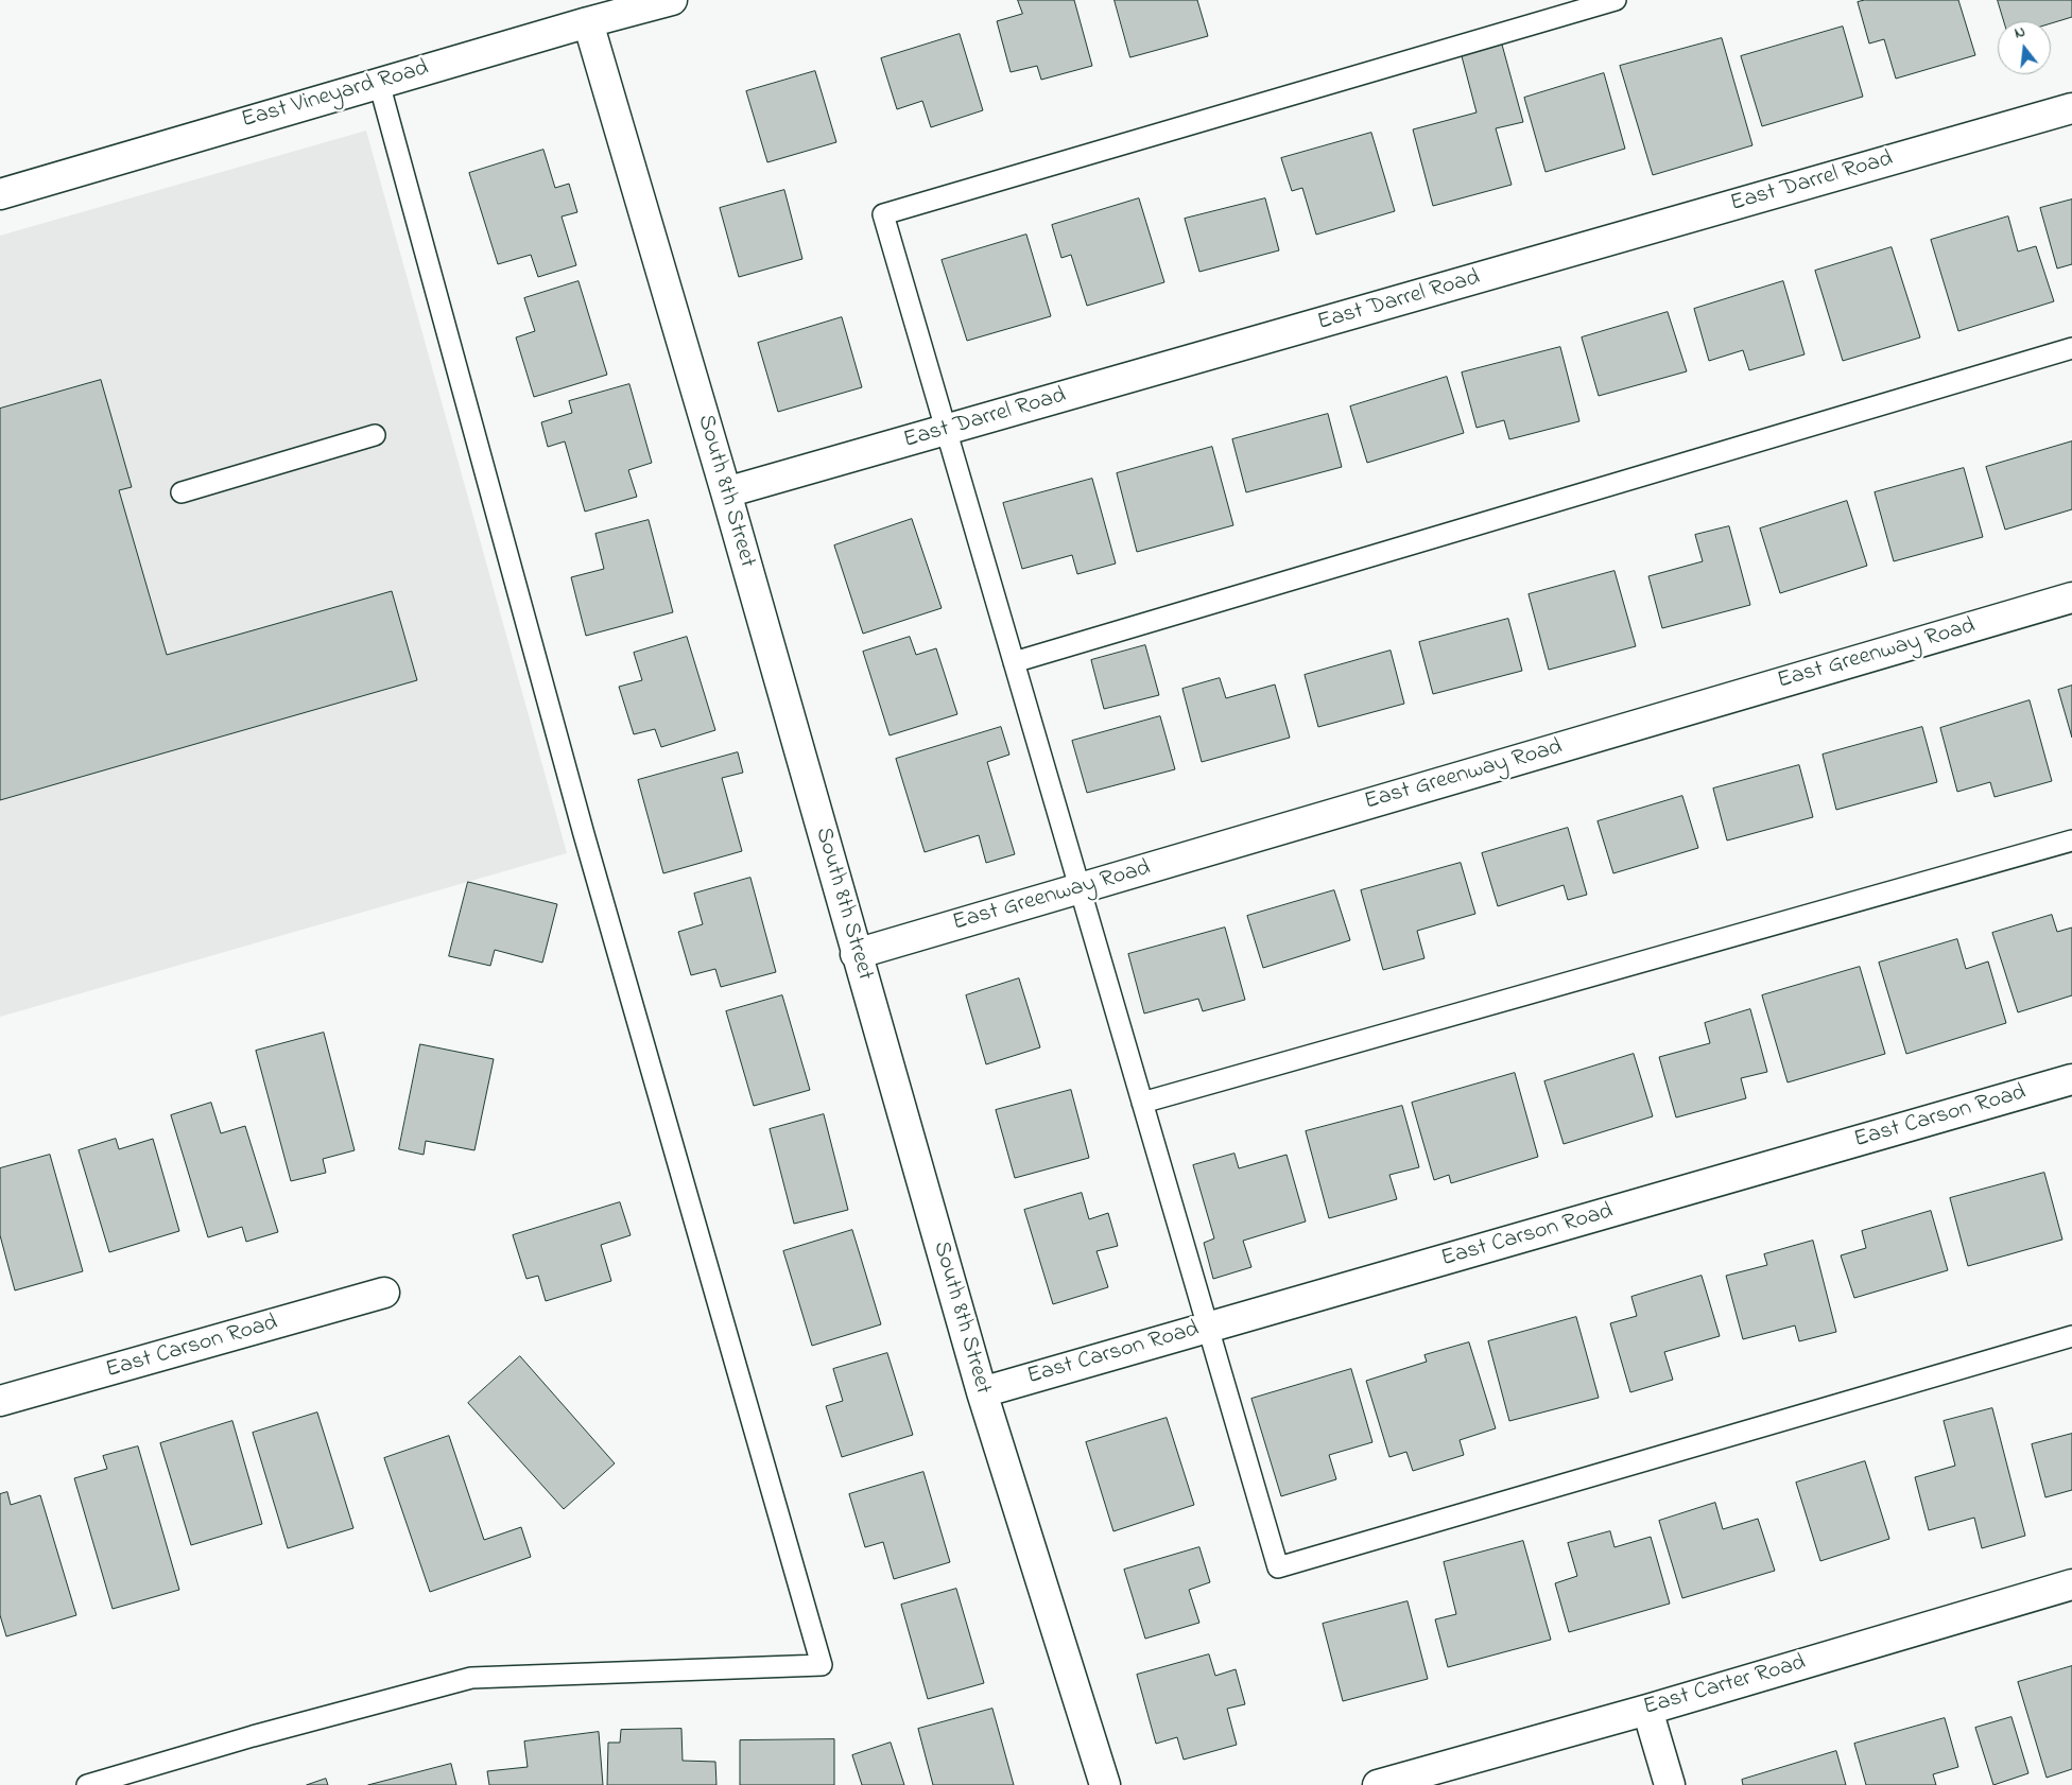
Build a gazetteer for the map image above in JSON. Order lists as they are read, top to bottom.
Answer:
{
  "streets": {
    "street": [
      "East Vineyard Road",
      "East Darrel Road",
      "South 8th Street",
      "East Greenway Road",
      "East Carson Road",
      "East Carter Road"
    ]
  },
  "crossings": [
    ["East Vineyard Road", "South 8th Street"],
    ["East Darrel Road", "South 8th Street"],
    ["South 8th Street", "East Greenway Road"],
    ["South 8th Street", "East Carson Road"]
  ],
  "north": "top"
}
